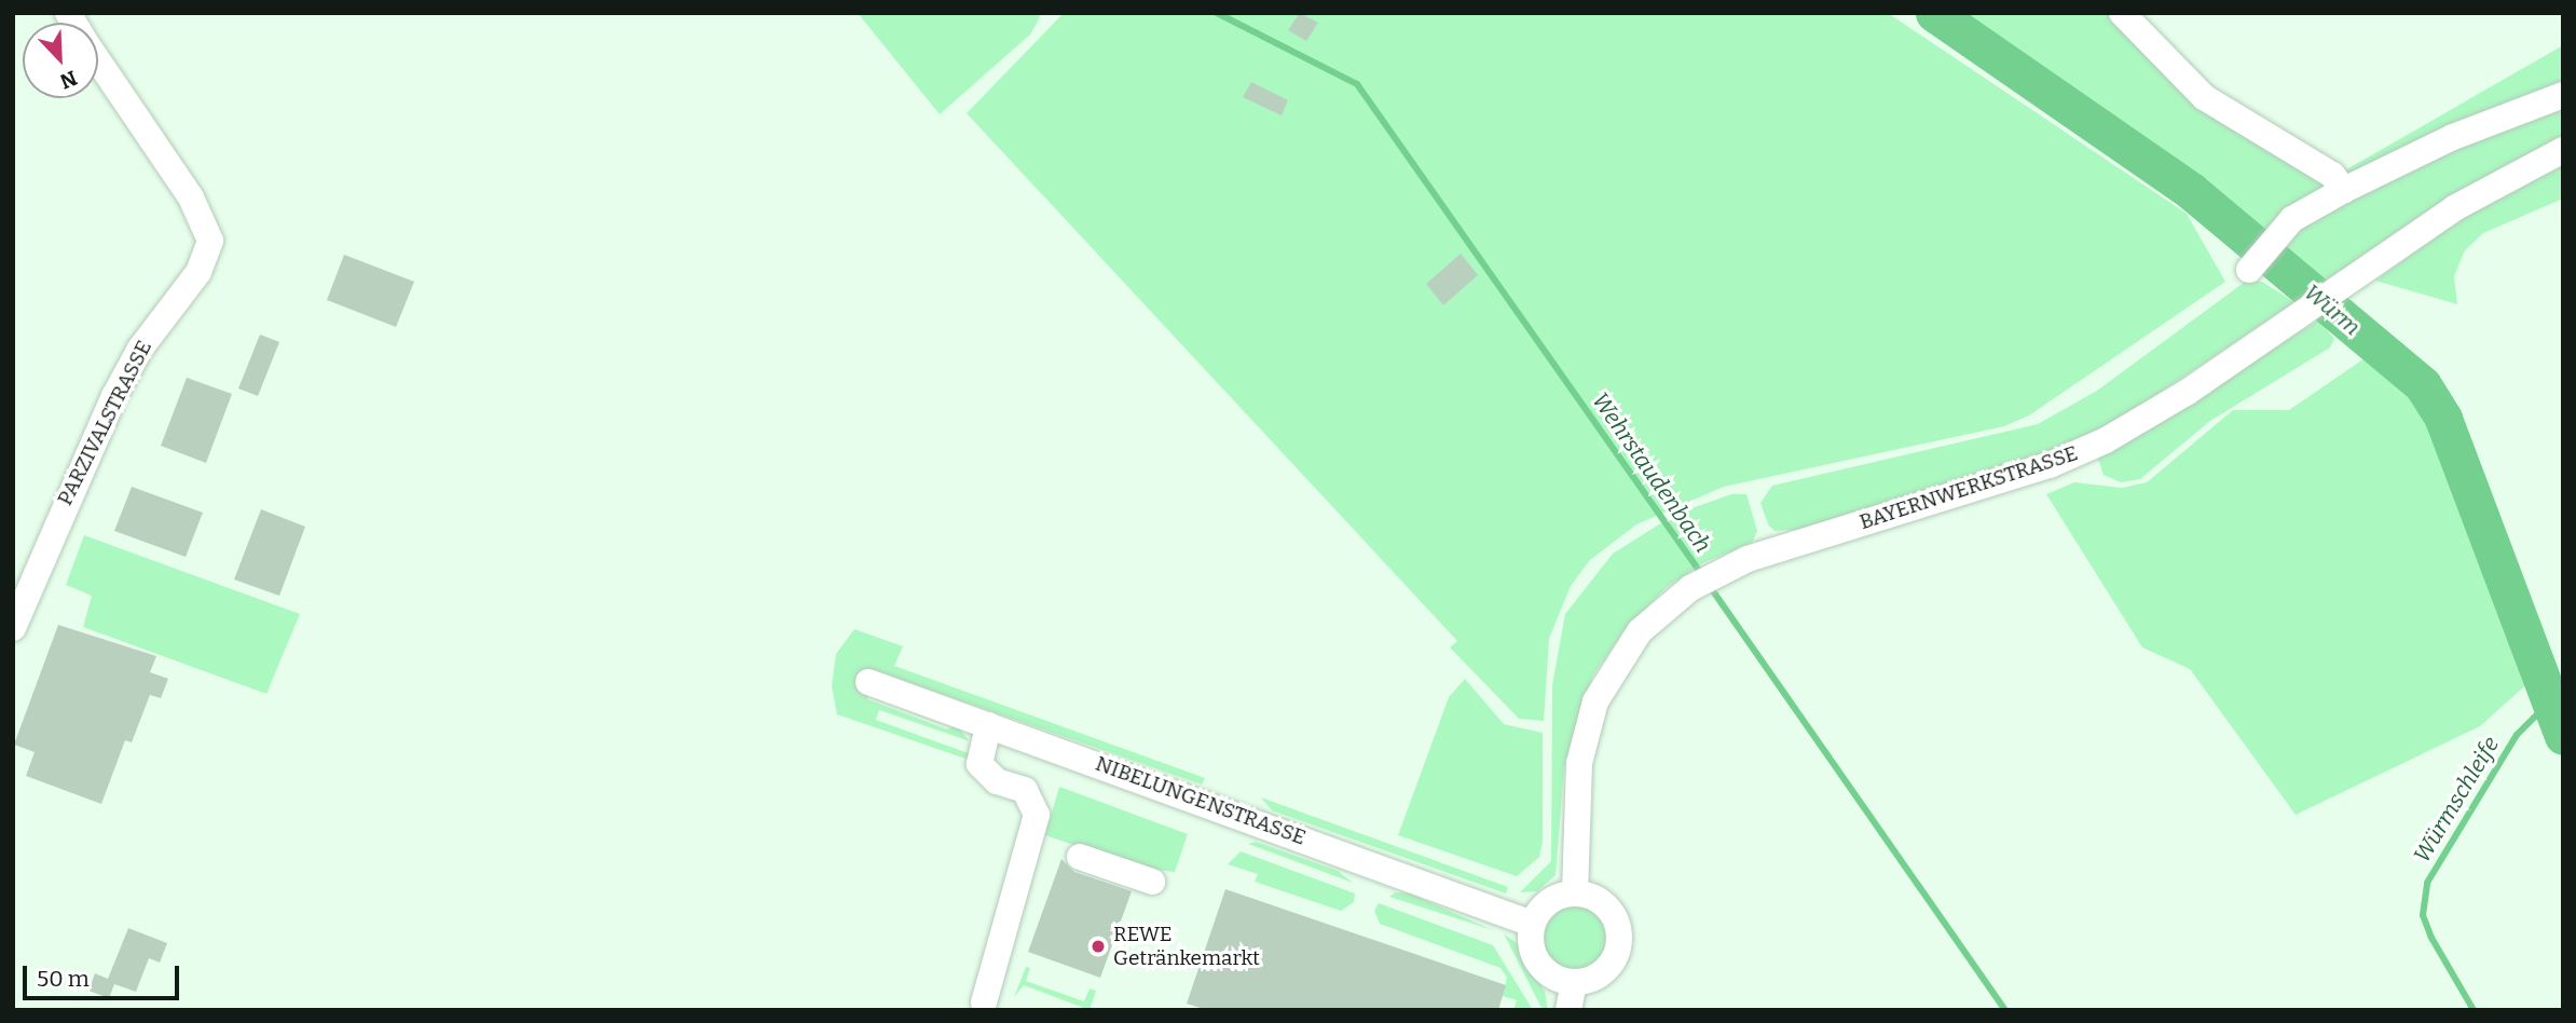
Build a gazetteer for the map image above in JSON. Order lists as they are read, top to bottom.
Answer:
{
  "streets": {
    "street": ["PARZIVALSTRASSE", "BAYERNWERKSTRASSE", "NIBELUNGENSTRASSE"]
  },
  "crossings": [
    ["BAYERNWERKSTRASSE", "NIBELUNGENSTRASSE"]
  ],
  "water": ["Würm", "Wehrstaudenbach", "Würmschleife"],
  "places": ["REWE Getränkemarkt"],
  "scale_bar": "50 m",
  "north": "bottom right"
}
